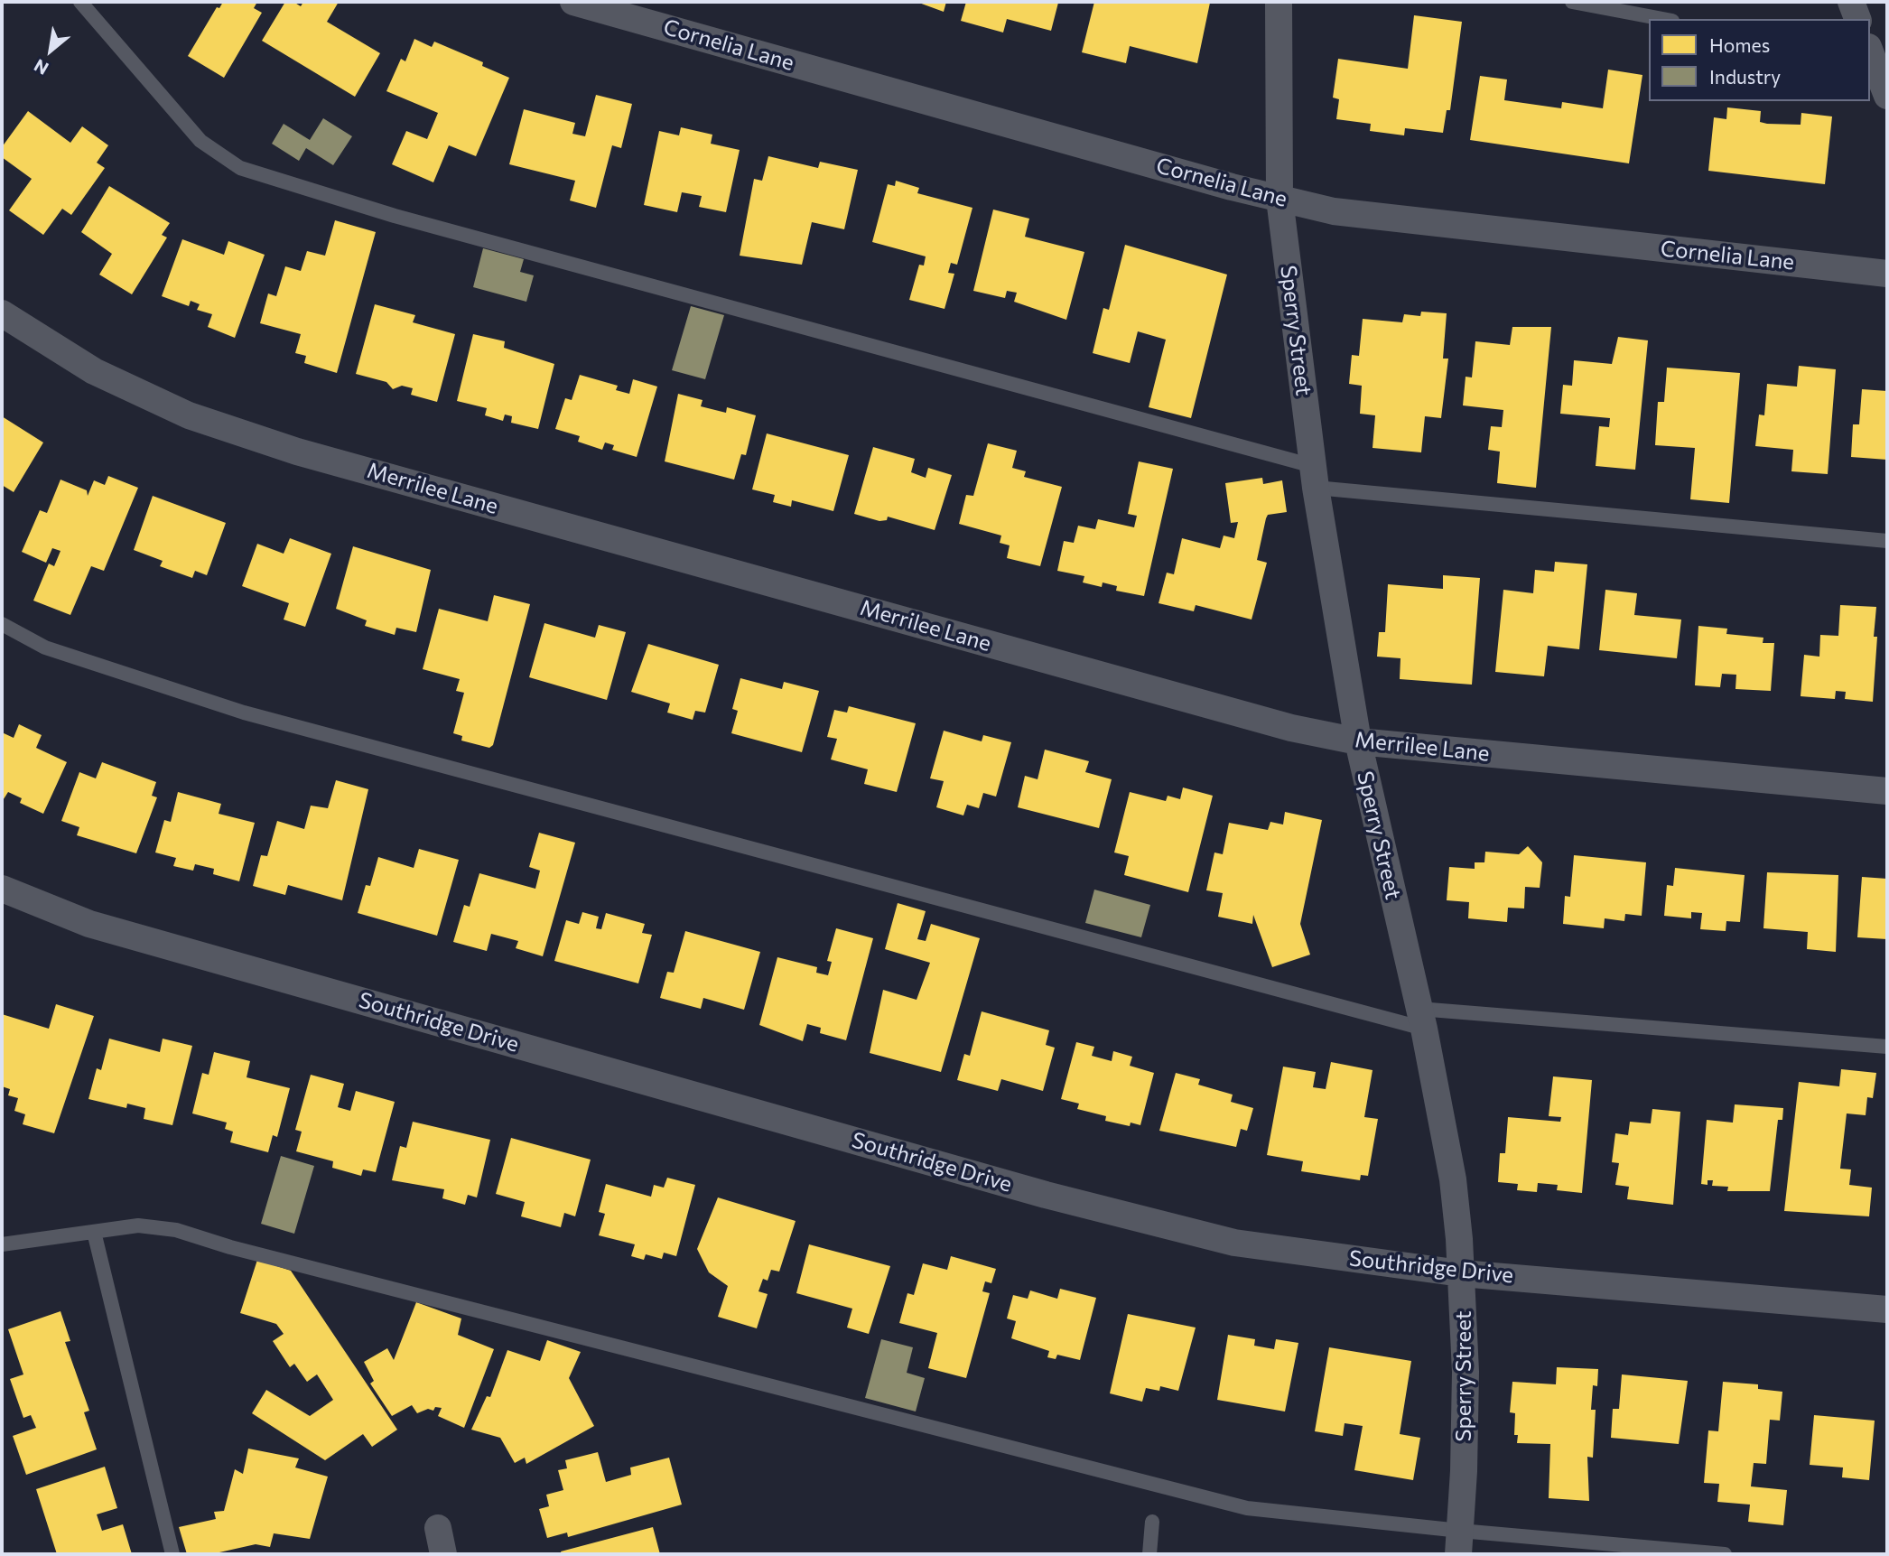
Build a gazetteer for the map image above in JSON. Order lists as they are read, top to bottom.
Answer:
{
  "streets": {
    "street": [
      "Cornelia Lane",
      "Sperry Street",
      "Merrilee Lane",
      "Southridge Drive"
    ]
  },
  "crossings": [
    ["Cornelia Lane", "Sperry Street"],
    ["Sperry Street", "Merrilee Lane"],
    ["Sperry Street", "Southridge Drive"]
  ],
  "legend": ["Homes", "Industry"],
  "north": "bottom left"
}
